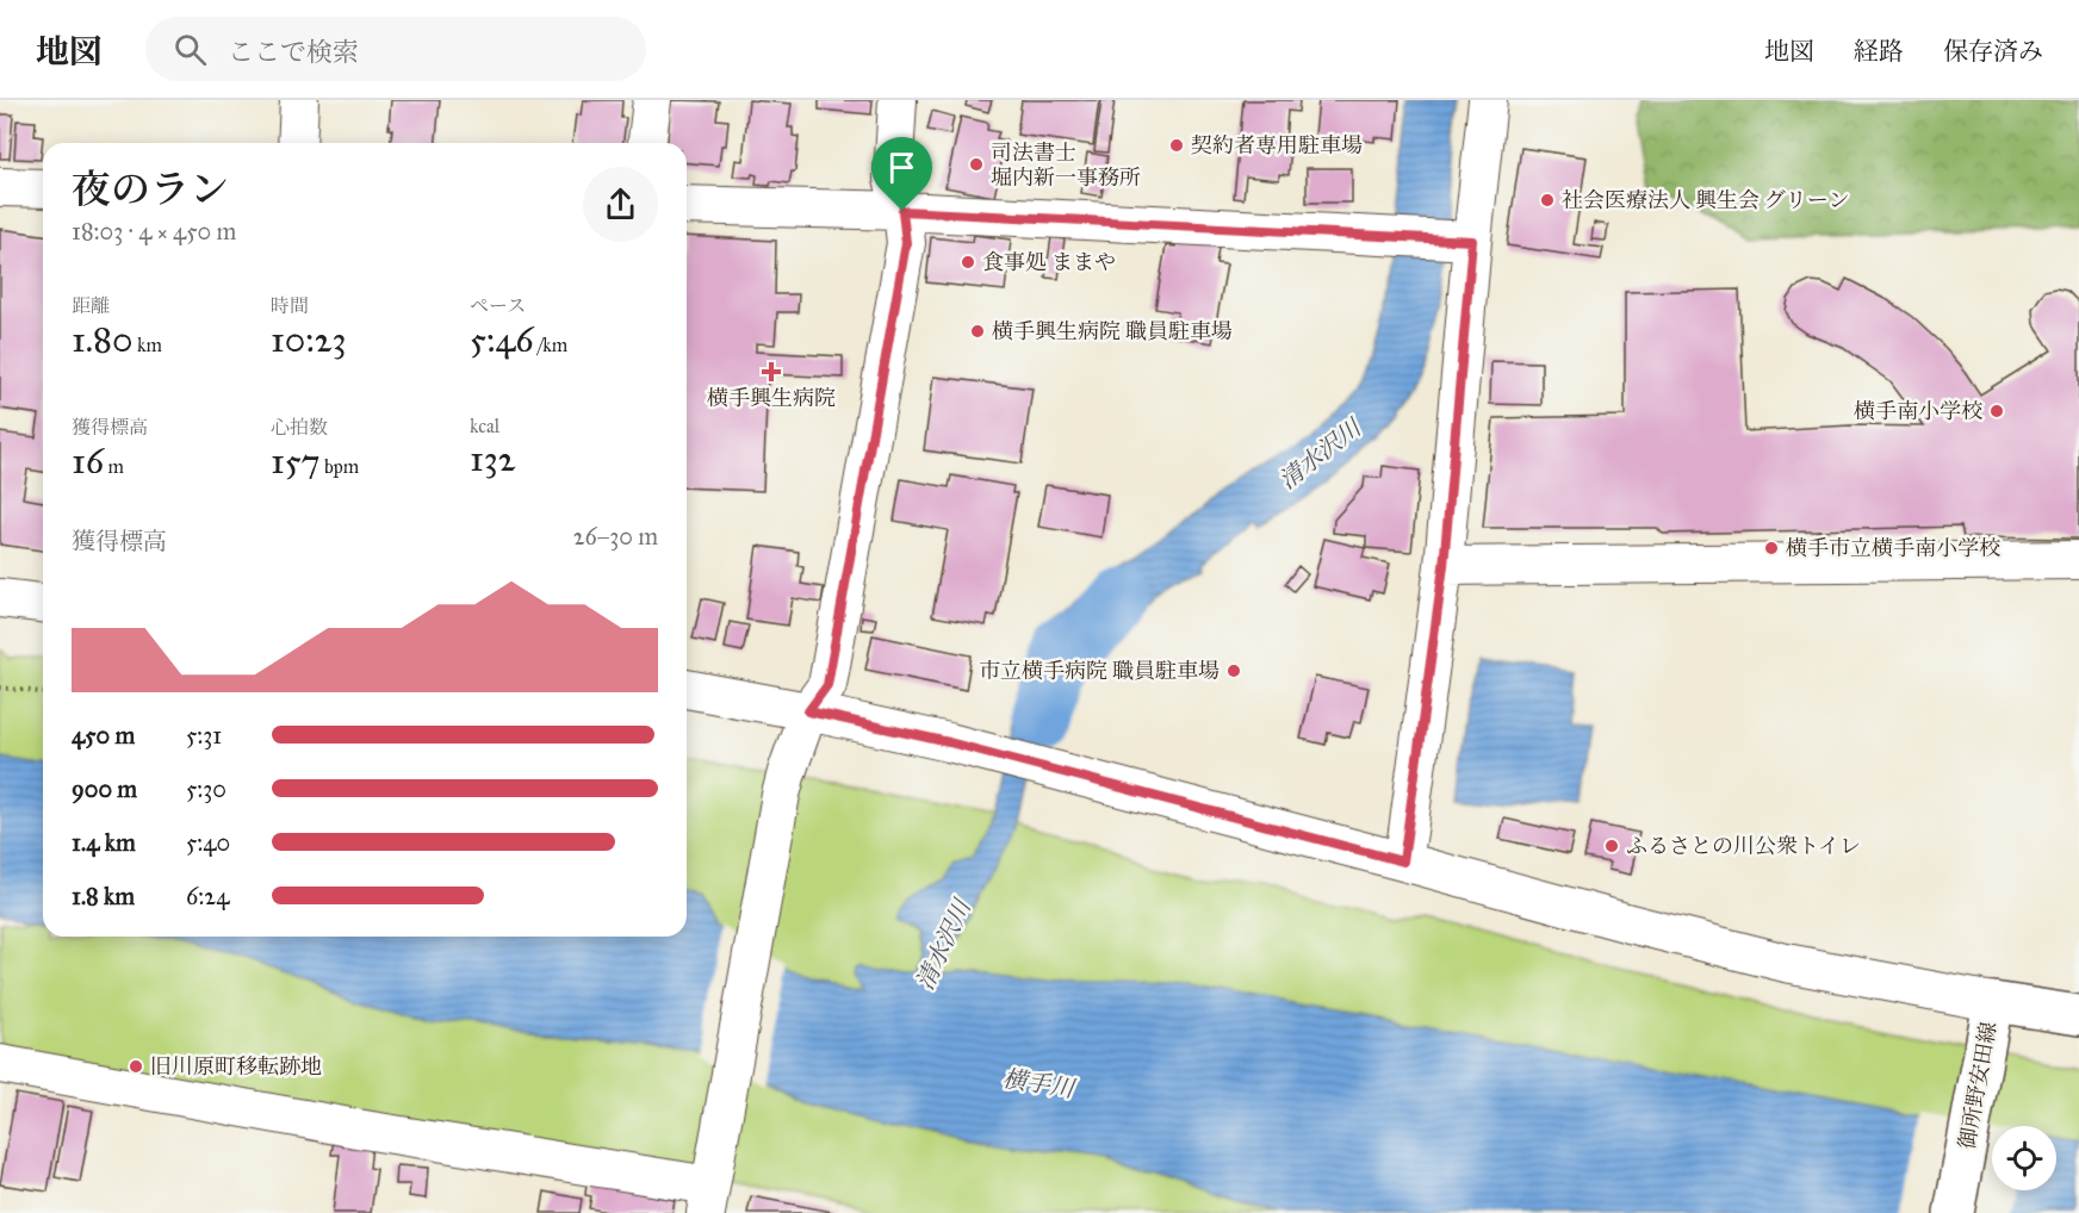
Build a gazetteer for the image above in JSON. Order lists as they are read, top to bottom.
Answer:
{
  "streets": {
    "main road": ["御所野安田線"]
  },
  "water": ["清水沢川", "横手川"],
  "places": {
    "other": [
      "契約者専用駐車場",
      "司法書士 堀内新一事務所",
      "社会医療法人 興生会 グリーン",
      "食事処 ままや",
      "横手興生病院 職員駐車場",
      "横手南小学校",
      "横手市立横手南小学校",
      "市立横手病院 職員駐車場",
      "ふるさとの川公衆トイレ",
      "旧川原町移転跡地"
    ],
    "health": ["横手興生病院"]
  },
  "page": {
    "header": "地図",
    "search": "ここで検索",
    "nav": ["地図", "経路", "保存済み"],
    "heading": ["夜のラン", "18:03 · 4 × 450 m"],
    "stats": [
      ["距離", "1.80 km"],
      ["時間", "10:23"],
      ["ペース", "5:46 /km"],
      ["獲得標高", "16 m"],
      ["心拍数", "157 bpm"],
      ["kcal", "132"]
    ],
    "chart": ["獲得標高", "26–30 m"],
    "list": [
      {
        "name": "450 m",
        "note": "5:31"
      },
      {
        "name": "900 m",
        "note": "5:30"
      },
      {
        "name": "1.4 km",
        "note": "5:40"
      },
      {
        "name": "1.8 km",
        "note": "6:24"
      }
    ]
  }
}
